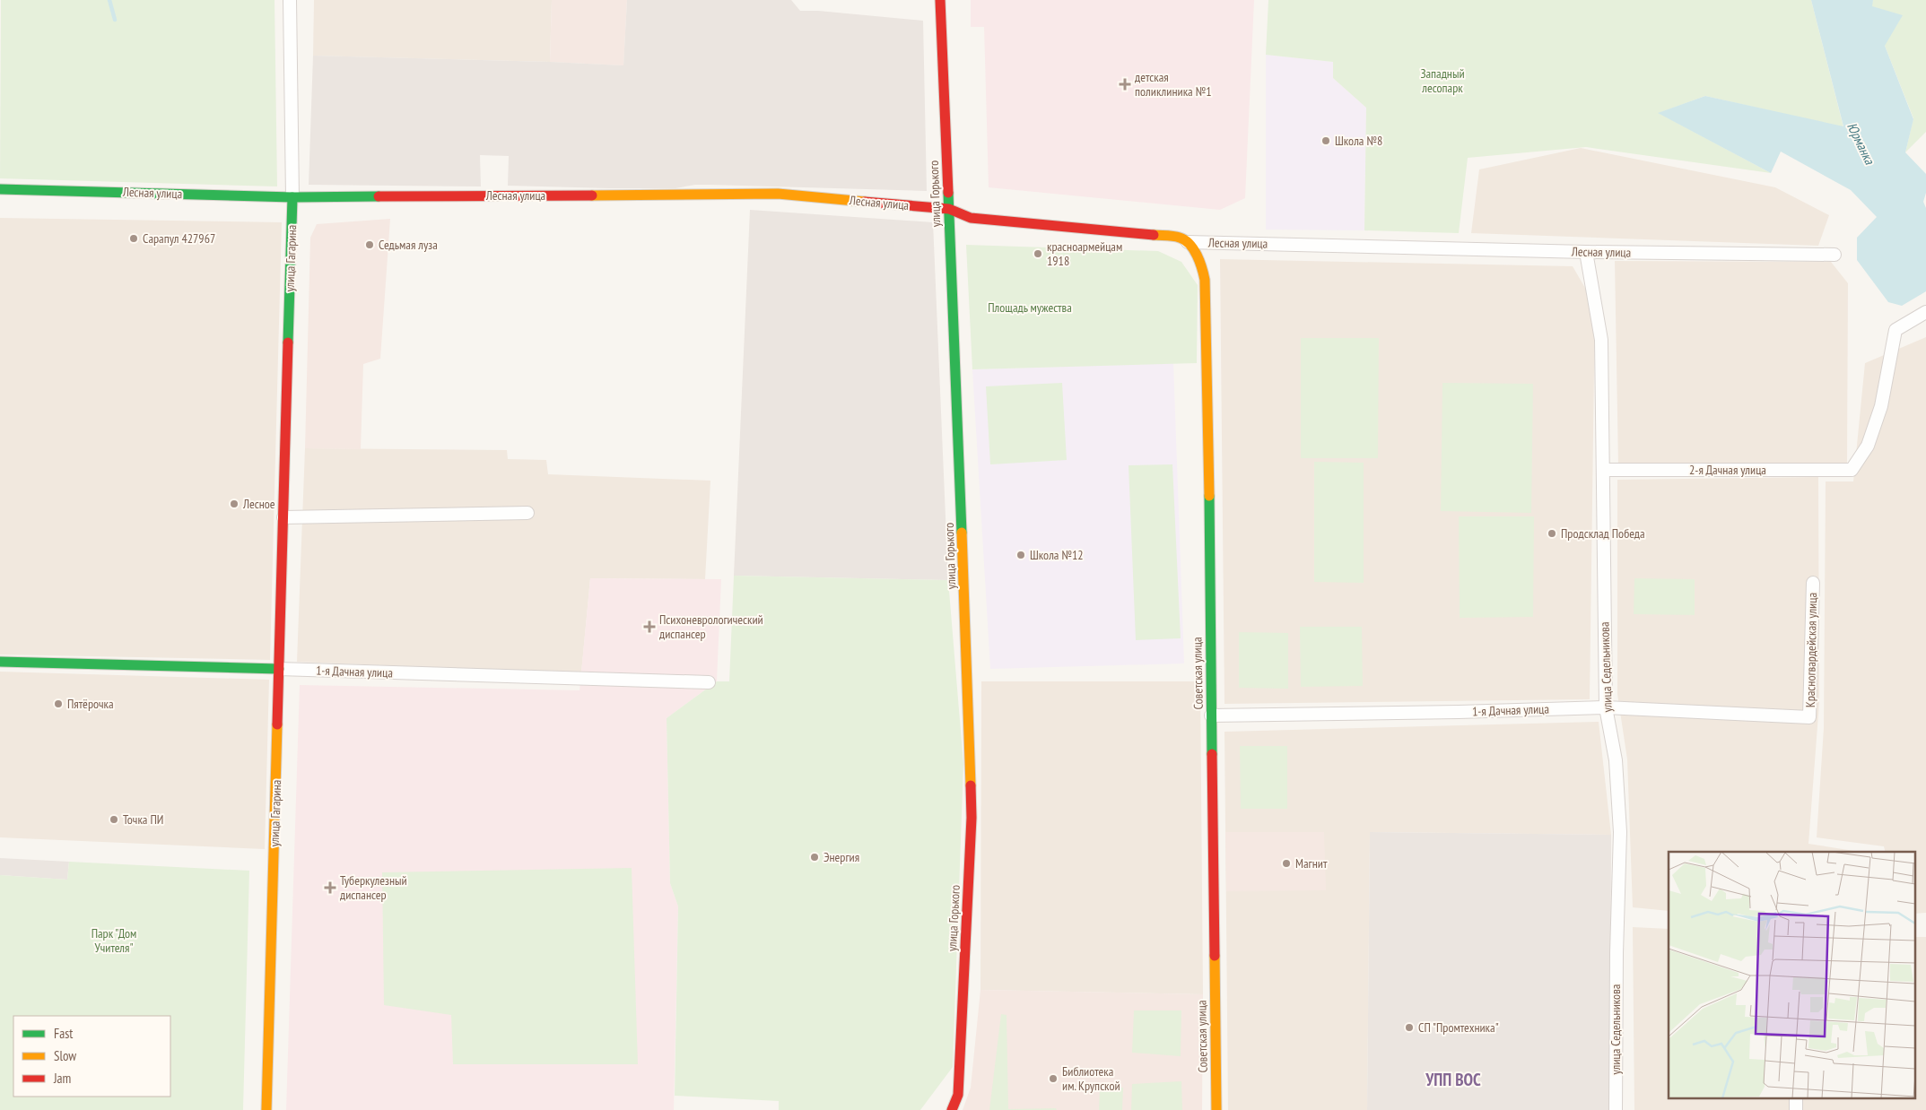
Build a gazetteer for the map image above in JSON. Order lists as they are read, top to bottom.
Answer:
{
  "streets": {
    "street": [
      "Лесная улица",
      "улица Горького",
      "улица Гагарина",
      "2-я Дачная улица",
      "Красногвардейская улица",
      "улица Седельникова",
      "1-я Дачная улица",
      "Советская улица"
    ]
  },
  "crossings": [
    ["Лесная улица", "улица Горького"],
    ["Лесная улица", "улица Гагарина"],
    ["Лесная улица", "улица Седельникова"],
    ["Лесная улица", "Советская улица"],
    ["улица Гагарина", "1-я Дачная улица"],
    ["2-я Дачная улица", "улица Седельникова"],
    ["Красногвардейская улица", "1-я Дачная улица"],
    ["улица Седельникова", "1-я Дачная улица"],
    ["1-я Дачная улица", "Советская улица"]
  ],
  "districts": ["УПП ВОС"],
  "water": ["Юрманка"],
  "parks": ["Западный лесопарк", "Площадь мужества", "Парк \"Дом Учителя\""],
  "places": {
    "health": ["детская поликлиника №1", "Психоневрологический диспансер", "Туберкулезный диспансер"],
    "other": [
      "Школа №8",
      "Сарапул 427967",
      "Седьмая луза",
      "красноармейцам 1918",
      "Лесное",
      "Продсклад Победа",
      "Школа №12",
      "Пятёрочка",
      "Точка ПИ",
      "Энергия",
      "Магнит",
      "СП \"Промтехника\"",
      "Библиотека им. Крупской"
    ]
  },
  "legend": ["Fast", "Slow", "Jam"]
}
